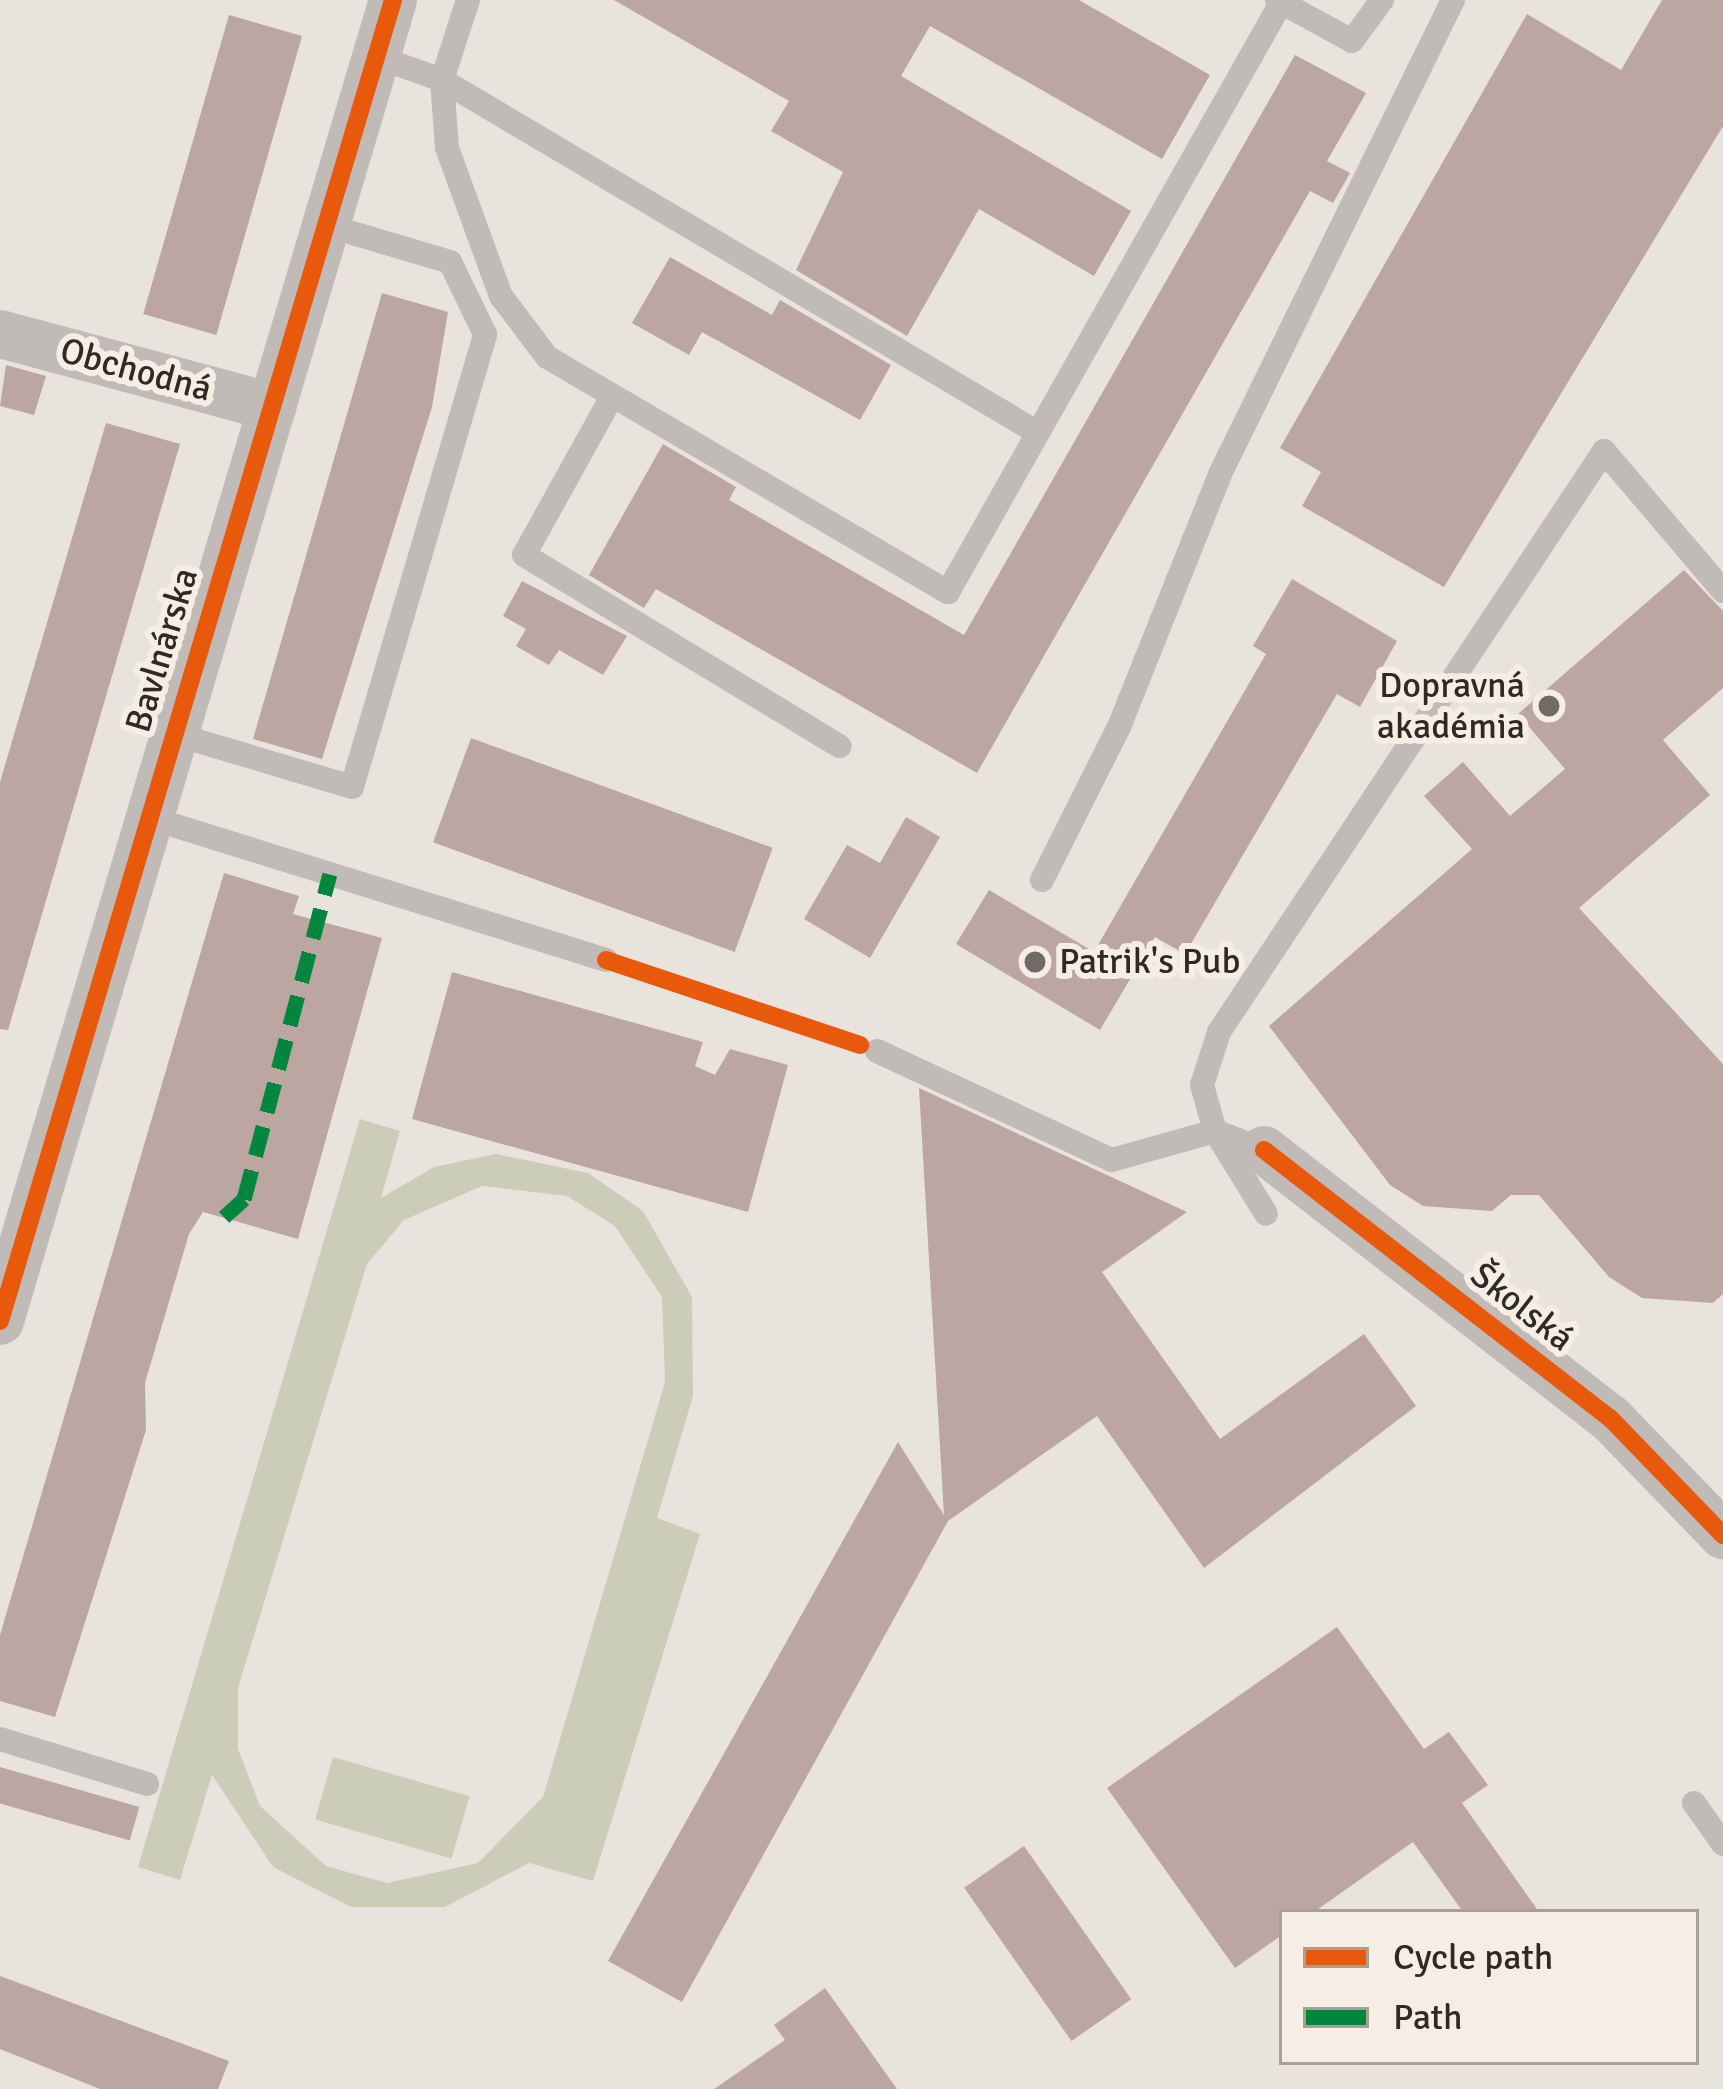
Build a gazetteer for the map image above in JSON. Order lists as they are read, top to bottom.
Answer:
{
  "streets": {
    "street": ["Obchodná", "Bavlnárska", "Školská"]
  },
  "crossings": [
    ["Obchodná", "Bavlnárska"]
  ],
  "places": ["Dopravná akadémia", "Patrik's Pub"],
  "legend": ["Cycle path", "Path"]
}
